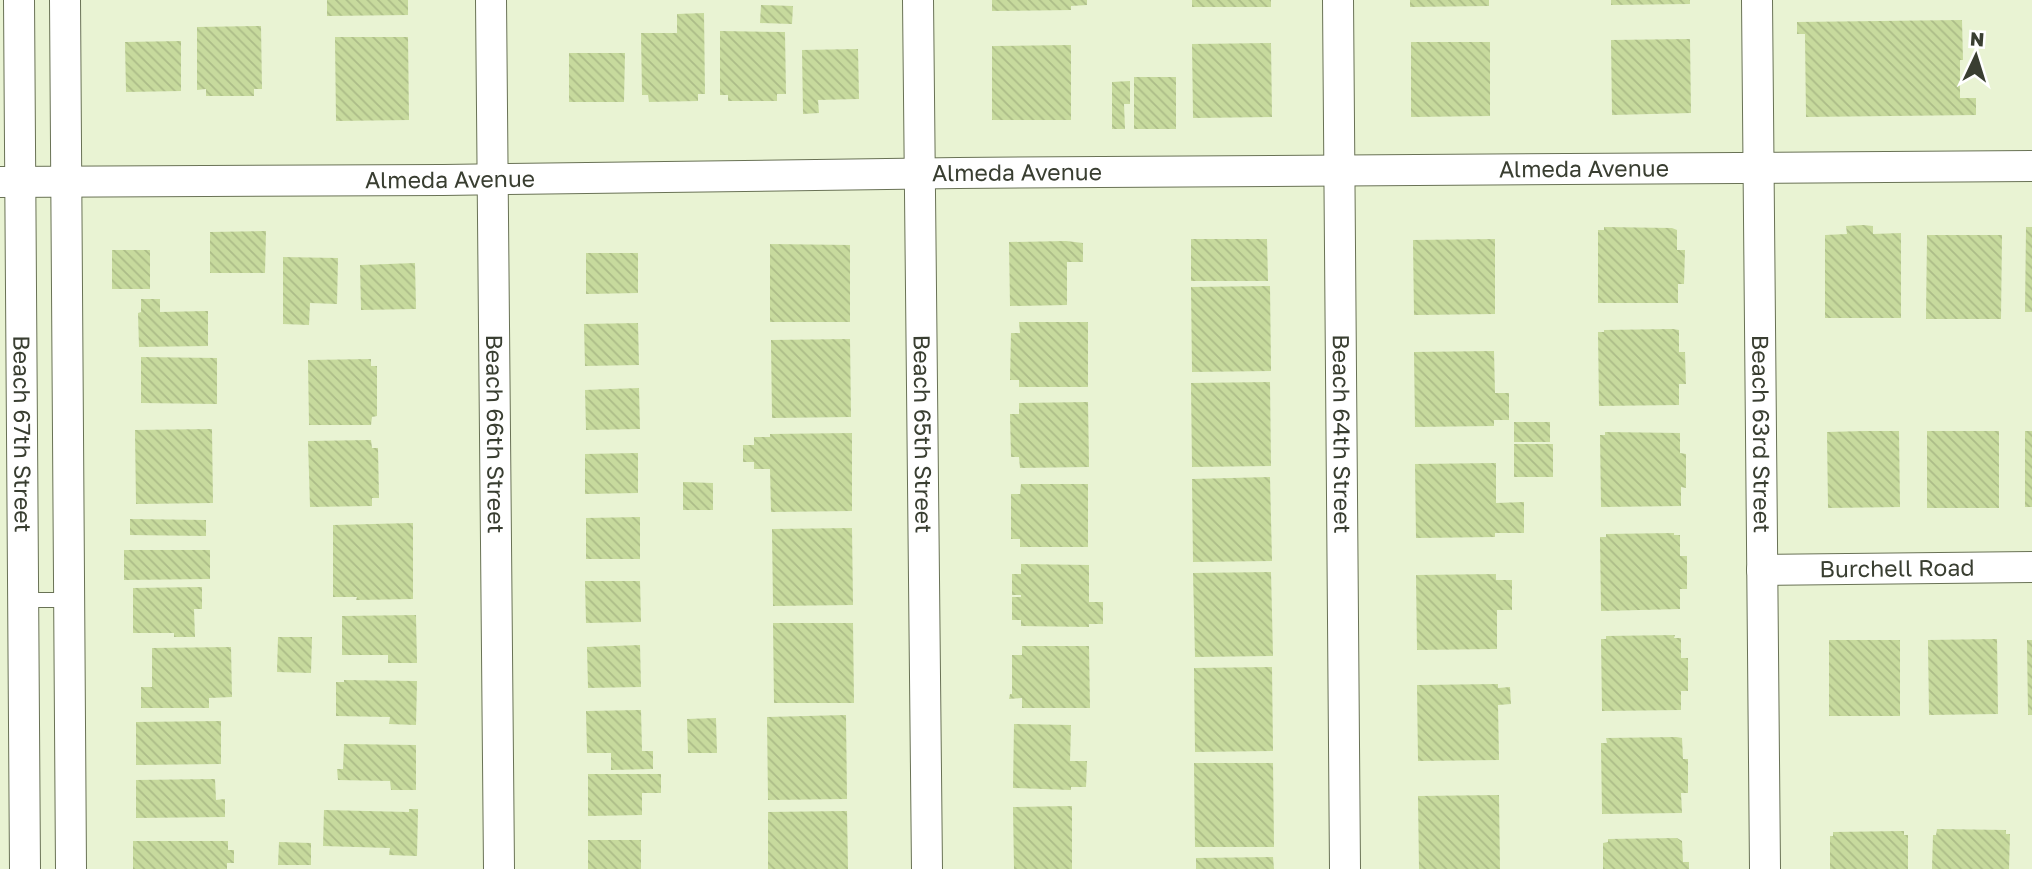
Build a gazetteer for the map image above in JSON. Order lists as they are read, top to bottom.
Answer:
{
  "streets": {
    "street": [
      "Almeda Avenue",
      "Beach 67th Street",
      "Beach 66th Street",
      "Beach 65th Street",
      "Beach 64th Street",
      "Beach 63rd Street",
      "Burchell Road"
    ]
  },
  "crossings": [
    ["Almeda Avenue", "Beach 67th Street"],
    ["Almeda Avenue", "Beach 66th Street"],
    ["Almeda Avenue", "Beach 65th Street"],
    ["Almeda Avenue", "Beach 64th Street"],
    ["Almeda Avenue", "Beach 63rd Street"],
    ["Beach 63rd Street", "Burchell Road"]
  ],
  "north": "top"
}
